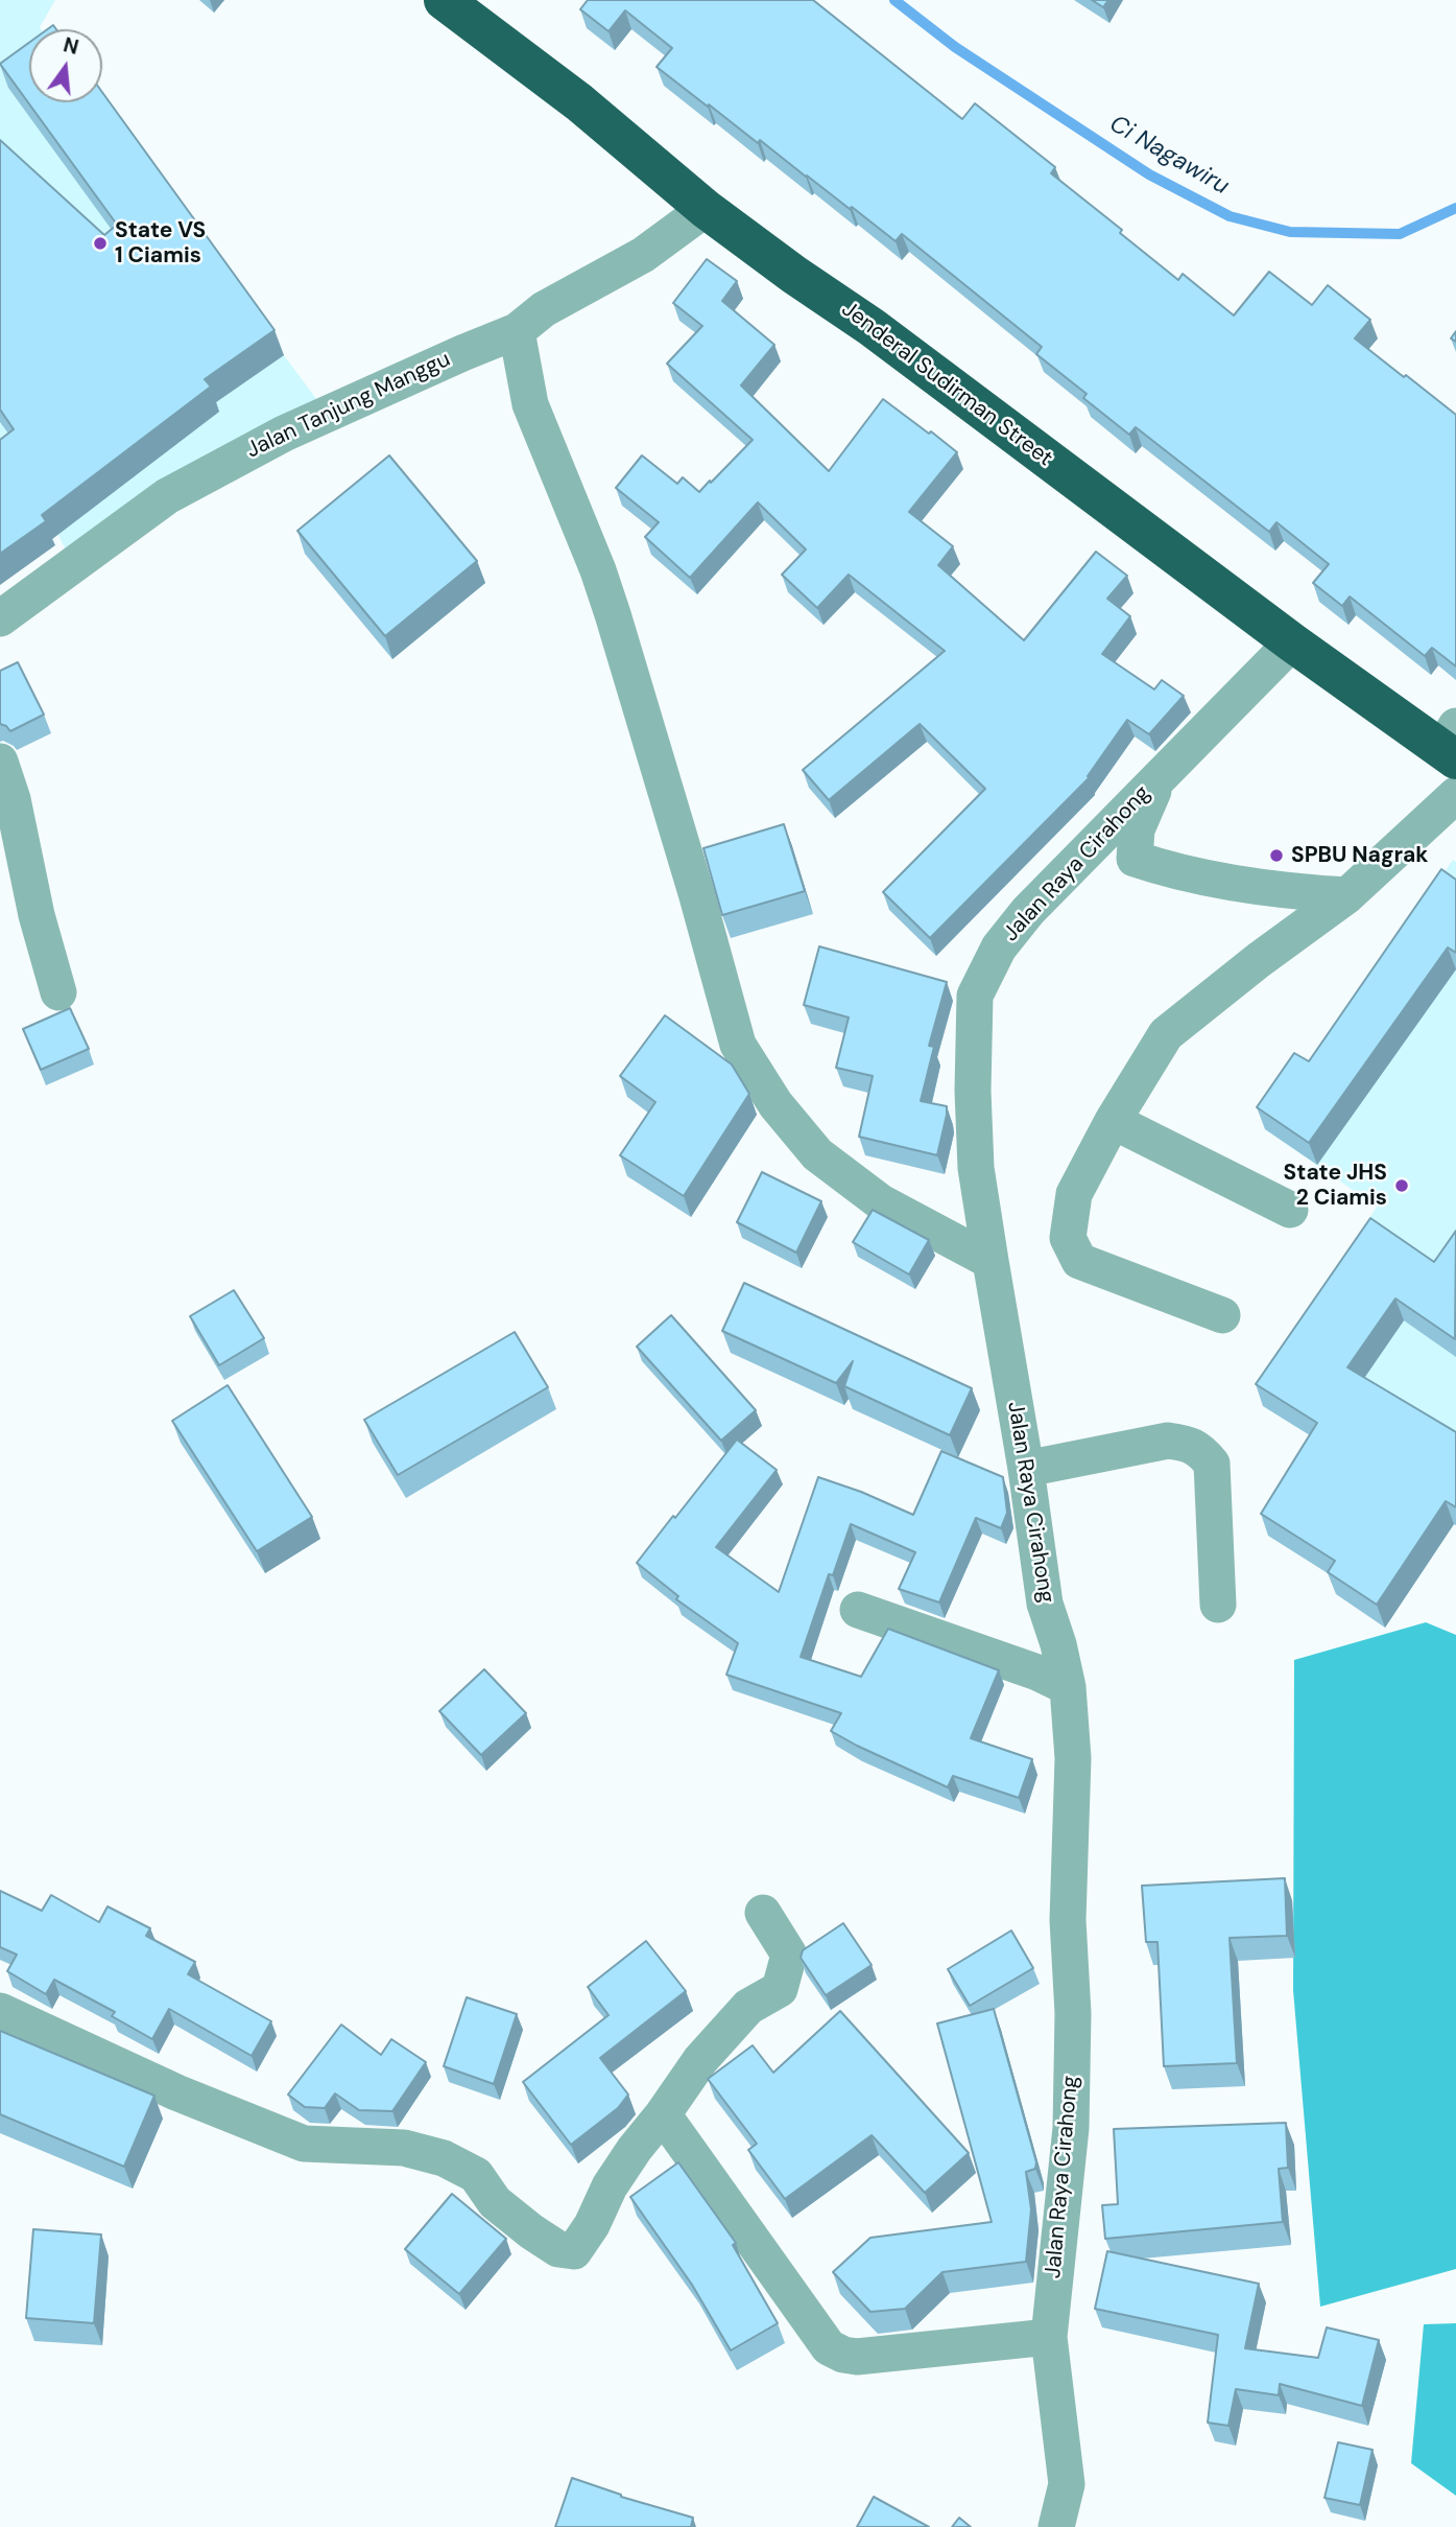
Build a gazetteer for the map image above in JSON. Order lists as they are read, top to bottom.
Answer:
{
  "streets": {
    "highway": ["Jenderal Sudirman Street"],
    "street": ["Jalan Tanjung Manggu", "Jalan Raya Cirahong"]
  },
  "crossings": [
    ["Jenderal Sudirman Street", "Jalan Tanjung Manggu"],
    ["Jenderal Sudirman Street", "Jalan Raya Cirahong"]
  ],
  "water": ["Ci Nagawiru"],
  "places": ["State VS 1 Ciamis", "SPBU Nagrak", "State JHS 2 Ciamis"],
  "north": "top"
}
